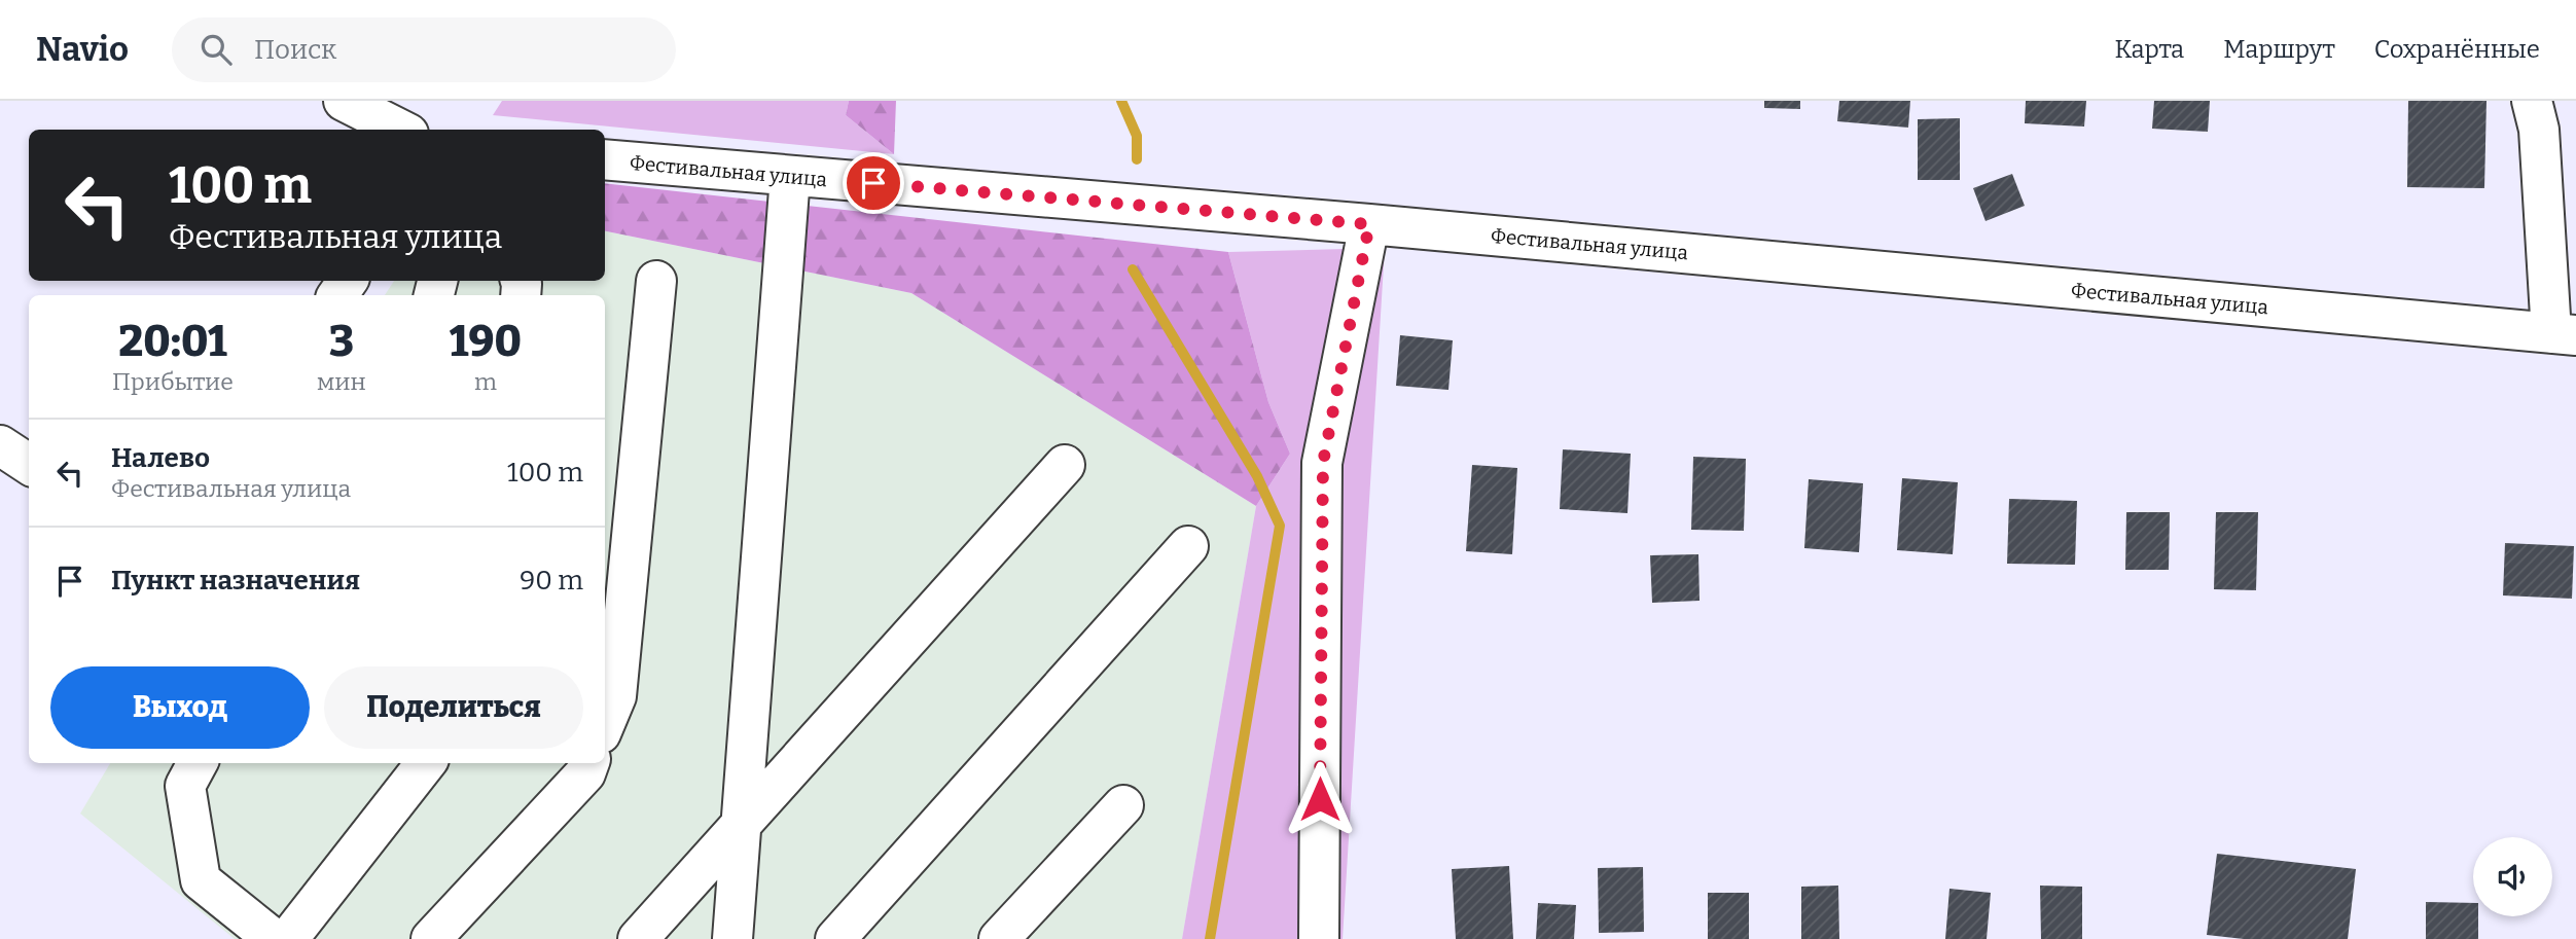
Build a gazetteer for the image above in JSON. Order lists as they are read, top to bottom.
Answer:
{
  "streets": {
    "street": ["Фестивальная улица"]
  },
  "page": {
    "header": "Navio",
    "search": "Поиск",
    "nav": ["Карта", "Маршрут", "Сохранённые"],
    "turn": ["100 m", "Фестивальная улица"],
    "eta": [
      "20:01",
      "Прибытие",
      "3",
      "мин",
      "190",
      "m"
    ],
    "list": [
      {
        "name": "Налево",
        "note": "Фестивальная улица",
        "value": "100 m"
      },
      {
        "name": "Пункт назначения",
        "value": "90 m"
      }
    ],
    "buttons": ["Выход", "Поделиться"]
  }
}
